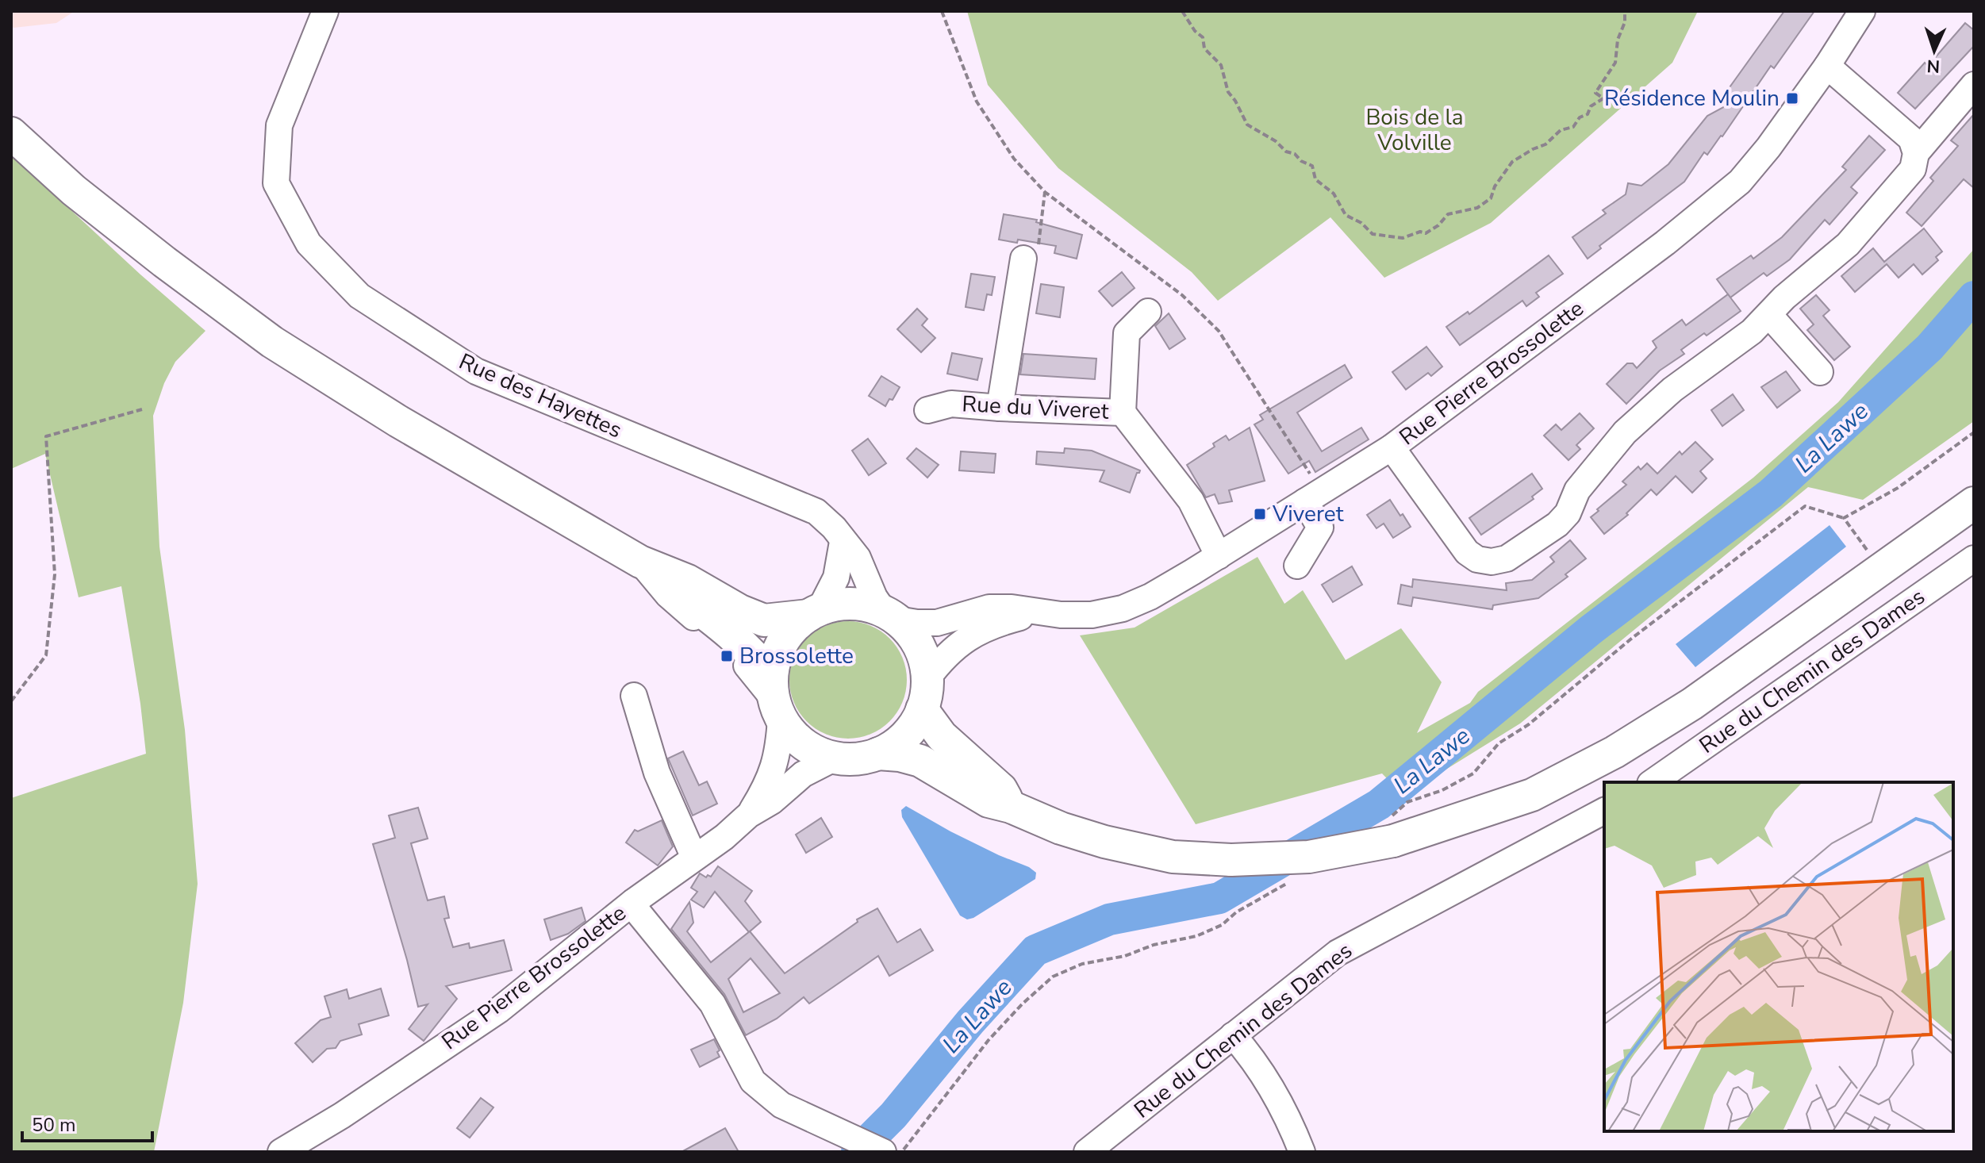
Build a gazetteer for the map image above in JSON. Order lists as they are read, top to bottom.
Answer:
{
  "streets": {
    "street": [
      "Rue Pierre Brossolette",
      "Rue des Hayettes",
      "Rue du Viveret",
      "Rue du Chemin des Dames"
    ]
  },
  "crossings": [
    ["Rue Pierre Brossolette", "Rue des Hayettes"],
    ["Rue Pierre Brossolette", "Rue du Viveret"]
  ],
  "water": ["La Lawe"],
  "parks": ["Bois de la Volville"],
  "places": {
    "transit": ["Résidence Moulin", "Viveret", "Brossolette"]
  },
  "scale_bar": "50 m",
  "north": "bottom"
}
